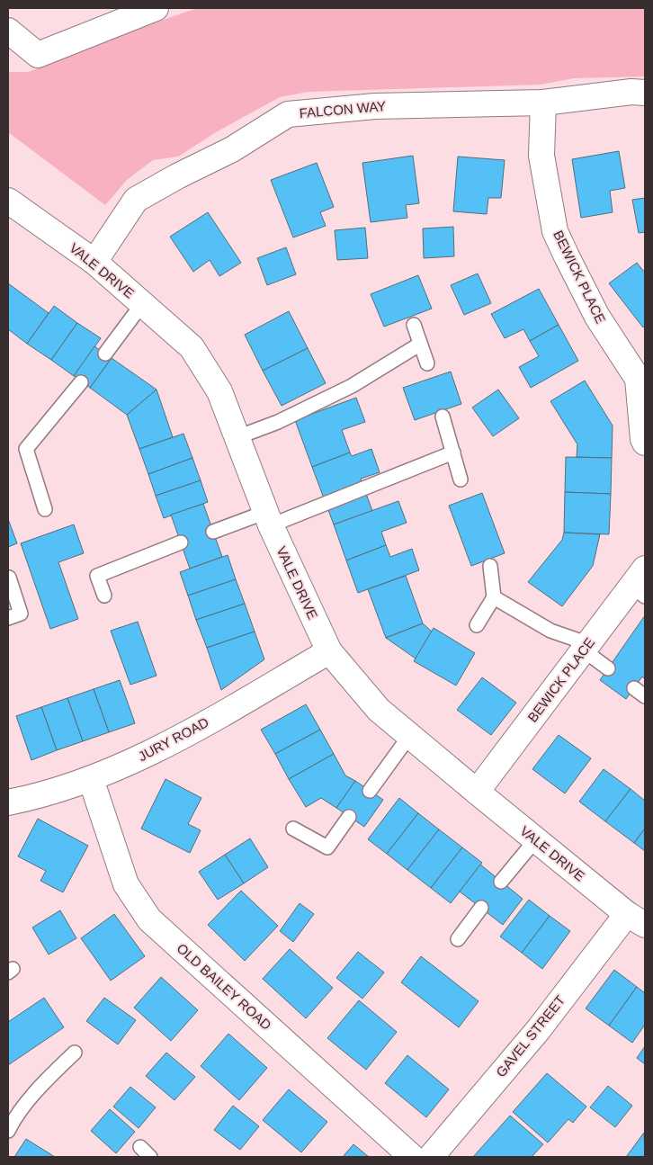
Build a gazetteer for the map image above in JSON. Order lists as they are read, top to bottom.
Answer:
{
  "streets": {
    "street": [
      "FALCON WAY",
      "VALE DRIVE",
      "BEWICK PLACE",
      "JURY ROAD",
      "OLD BAILEY ROAD",
      "GAVEL STREET"
    ]
  },
  "crossings": [
    ["FALCON WAY", "VALE DRIVE"],
    ["FALCON WAY", "BEWICK PLACE"],
    ["VALE DRIVE", "BEWICK PLACE"],
    ["VALE DRIVE", "JURY ROAD"],
    ["VALE DRIVE", "GAVEL STREET"],
    ["JURY ROAD", "OLD BAILEY ROAD"]
  ]
}
